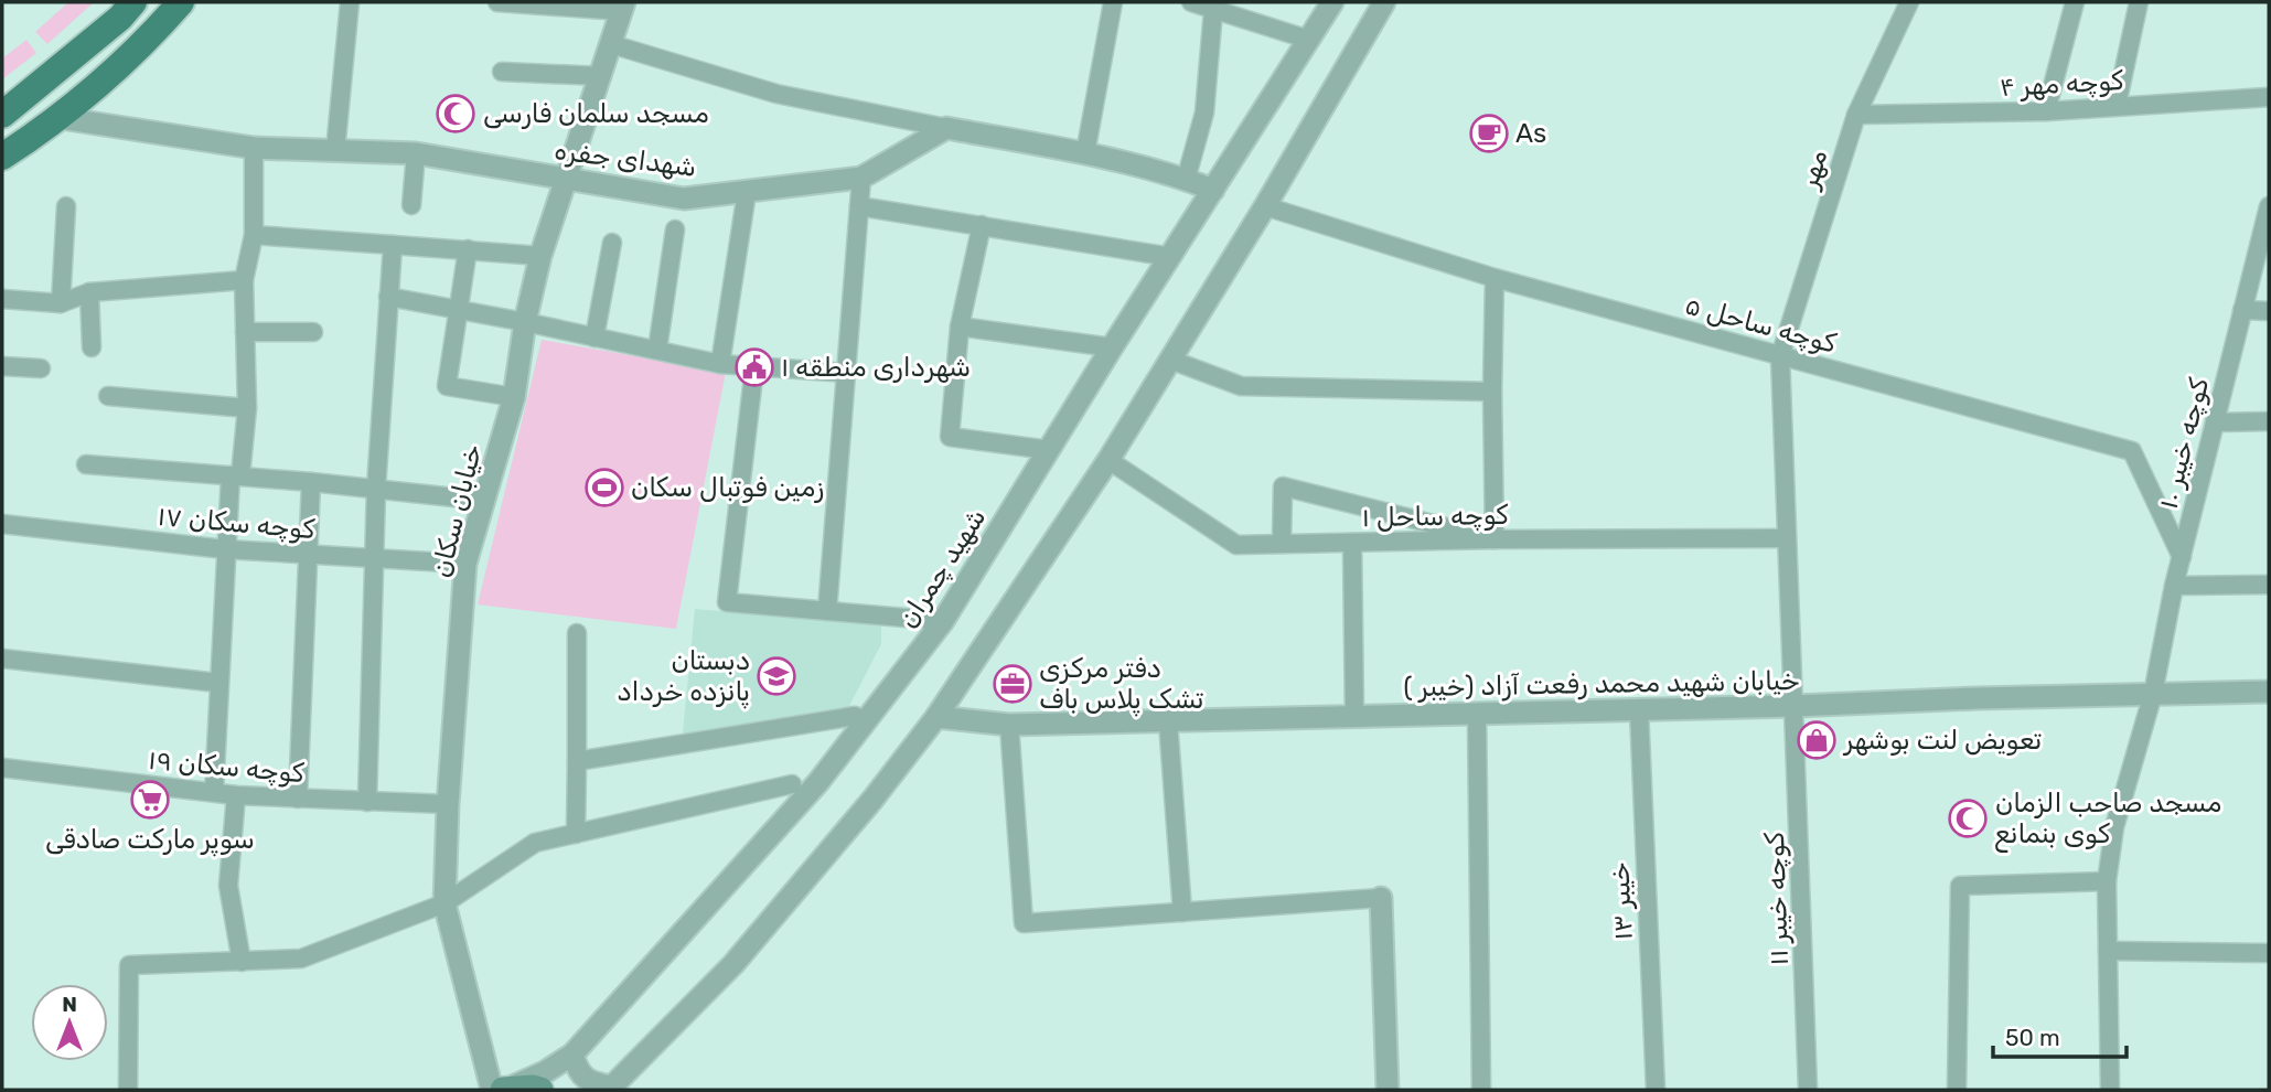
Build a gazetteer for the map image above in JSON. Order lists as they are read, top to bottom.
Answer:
{
  "streets": {
    "street": [
      "کوچه مهر ۴",
      "شهدای جفره",
      "مهر",
      "کوچه ساحل ۵",
      "کوچه خیبر ۱۰",
      "خیابان سکان",
      "کوچه ساحل ۱",
      "کوچه سکان ۱۷",
      "شهید چمران",
      "( خیبر) خیابان شهید محمد رفعت آزاد",
      "کوچه سکان ۱۹",
      "کوچه خیبر ۱۱",
      "خیبر ۱۳"
    ]
  },
  "crossings": [
    ["کوچه مهر ۴", "مهر"],
    ["شهدای جفره", "خیابان سکان"],
    ["مهر", "کوچه ساحل ۵"],
    ["مهر", "کوچه ساحل ۱"],
    ["مهر", "کوچه خیبر ۱۱"],
    ["کوچه ساحل ۵", "کوچه خیبر ۱۰"],
    ["کوچه خیبر ۱۰", "( خیبر) خیابان شهید محمد رفعت آزاد"],
    ["خیابان سکان", "کوچه سکان ۱۷"],
    ["خیابان سکان", "شهید چمران"],
    ["خیابان سکان", "کوچه سکان ۱۹"],
    ["کوچه ساحل ۱", "کوچه خیبر ۱۱"],
    ["( خیبر) خیابان شهید محمد رفعت آزاد", "کوچه خیبر ۱۱"],
    ["( خیبر) خیابان شهید محمد رفعت آزاد", "خیبر ۱۳"]
  ],
  "places": {
    "mosque": ["مسجد سلمان فارسی", "مسجد صاحب الزمان کوی بنمانع"],
    "cafe": ["As"],
    "public building": ["شهرداری منطقه ١"],
    "sports": ["زمین فوتبال سکان"],
    "school or university": ["دبستان پانزده خرداد"],
    "office": ["دفتر مرکزی تشک پلاس باف"],
    "shop": ["تعویض لنت بوشهر"],
    "supermarket": ["سوپر مارکت صادقی"]
  },
  "scale_bar": "50 m",
  "north": "top"
}
